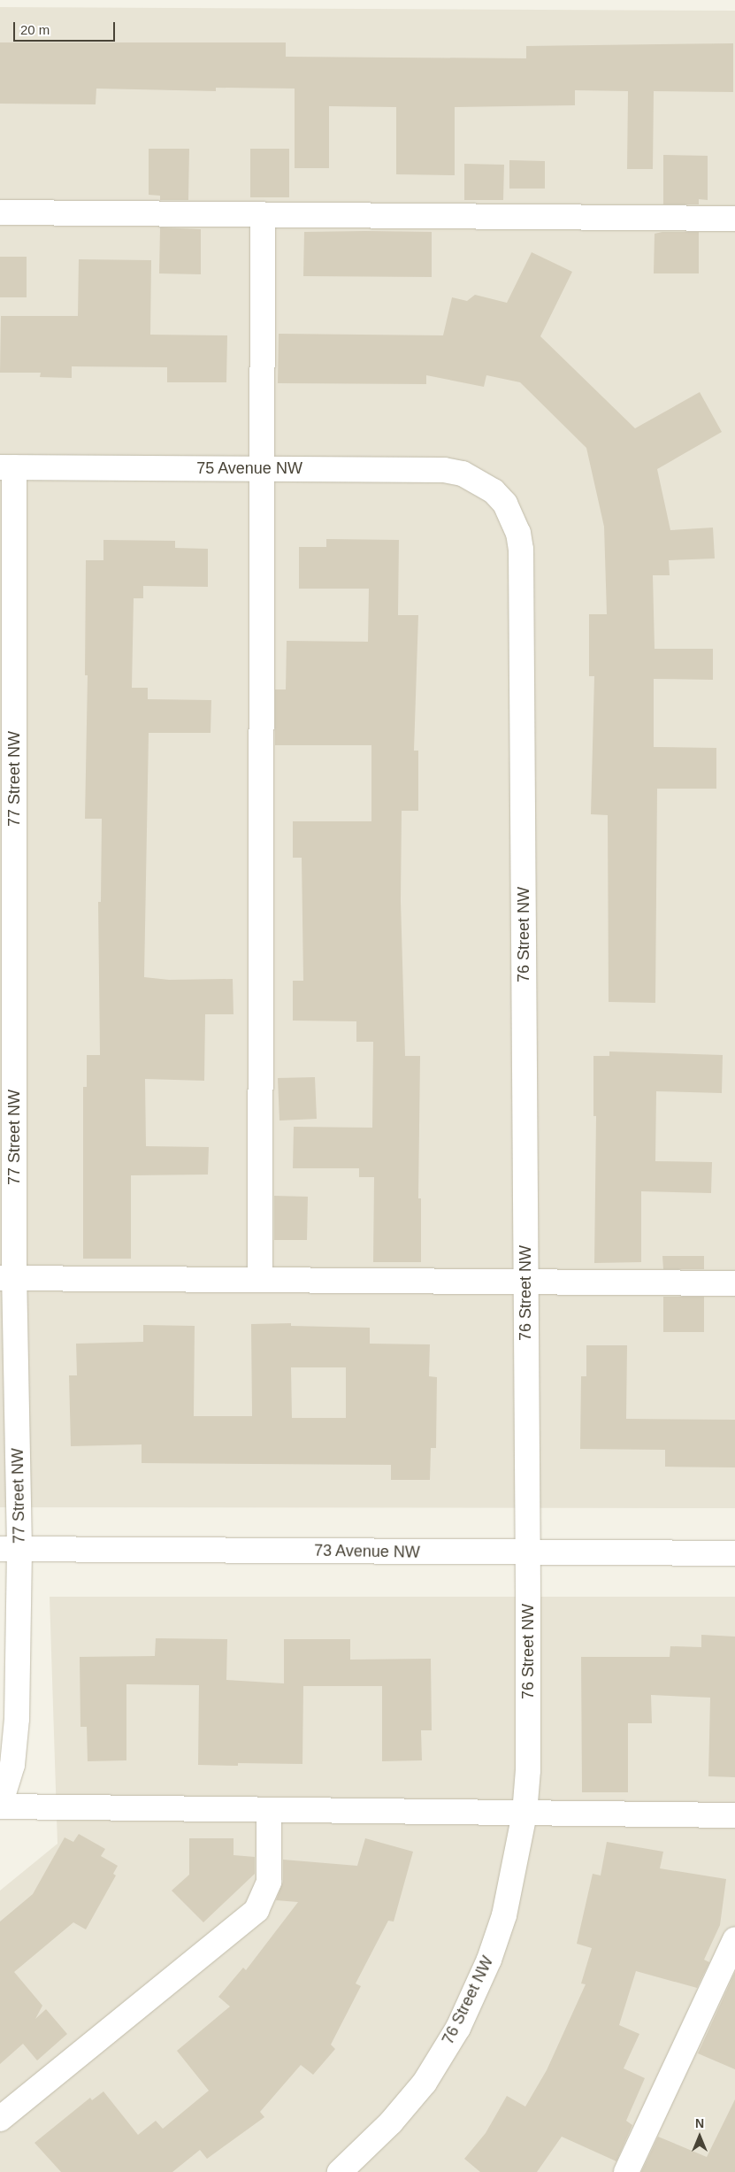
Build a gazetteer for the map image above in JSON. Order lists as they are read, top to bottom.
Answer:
{
  "streets": {
    "street": [
      "75 Avenue NW",
      "77 Street NW",
      "76 Street NW",
      "73 Avenue NW"
    ]
  },
  "crossings": [
    ["75 Avenue NW", "77 Street NW"],
    ["75 Avenue NW", "76 Street NW"],
    ["77 Street NW", "73 Avenue NW"],
    ["76 Street NW", "73 Avenue NW"]
  ],
  "scale_bar": "20 m",
  "north": "top"
}
